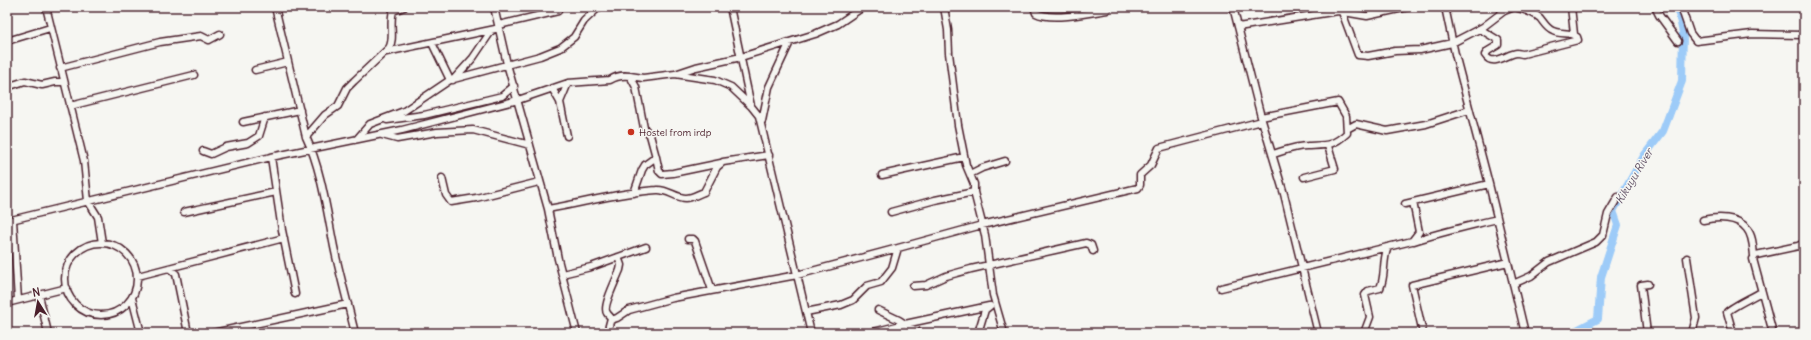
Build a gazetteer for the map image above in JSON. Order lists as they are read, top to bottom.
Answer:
{
  "water": ["Kikuyu River"],
  "places": ["Hostel from irdp"],
  "north": "top"
}
